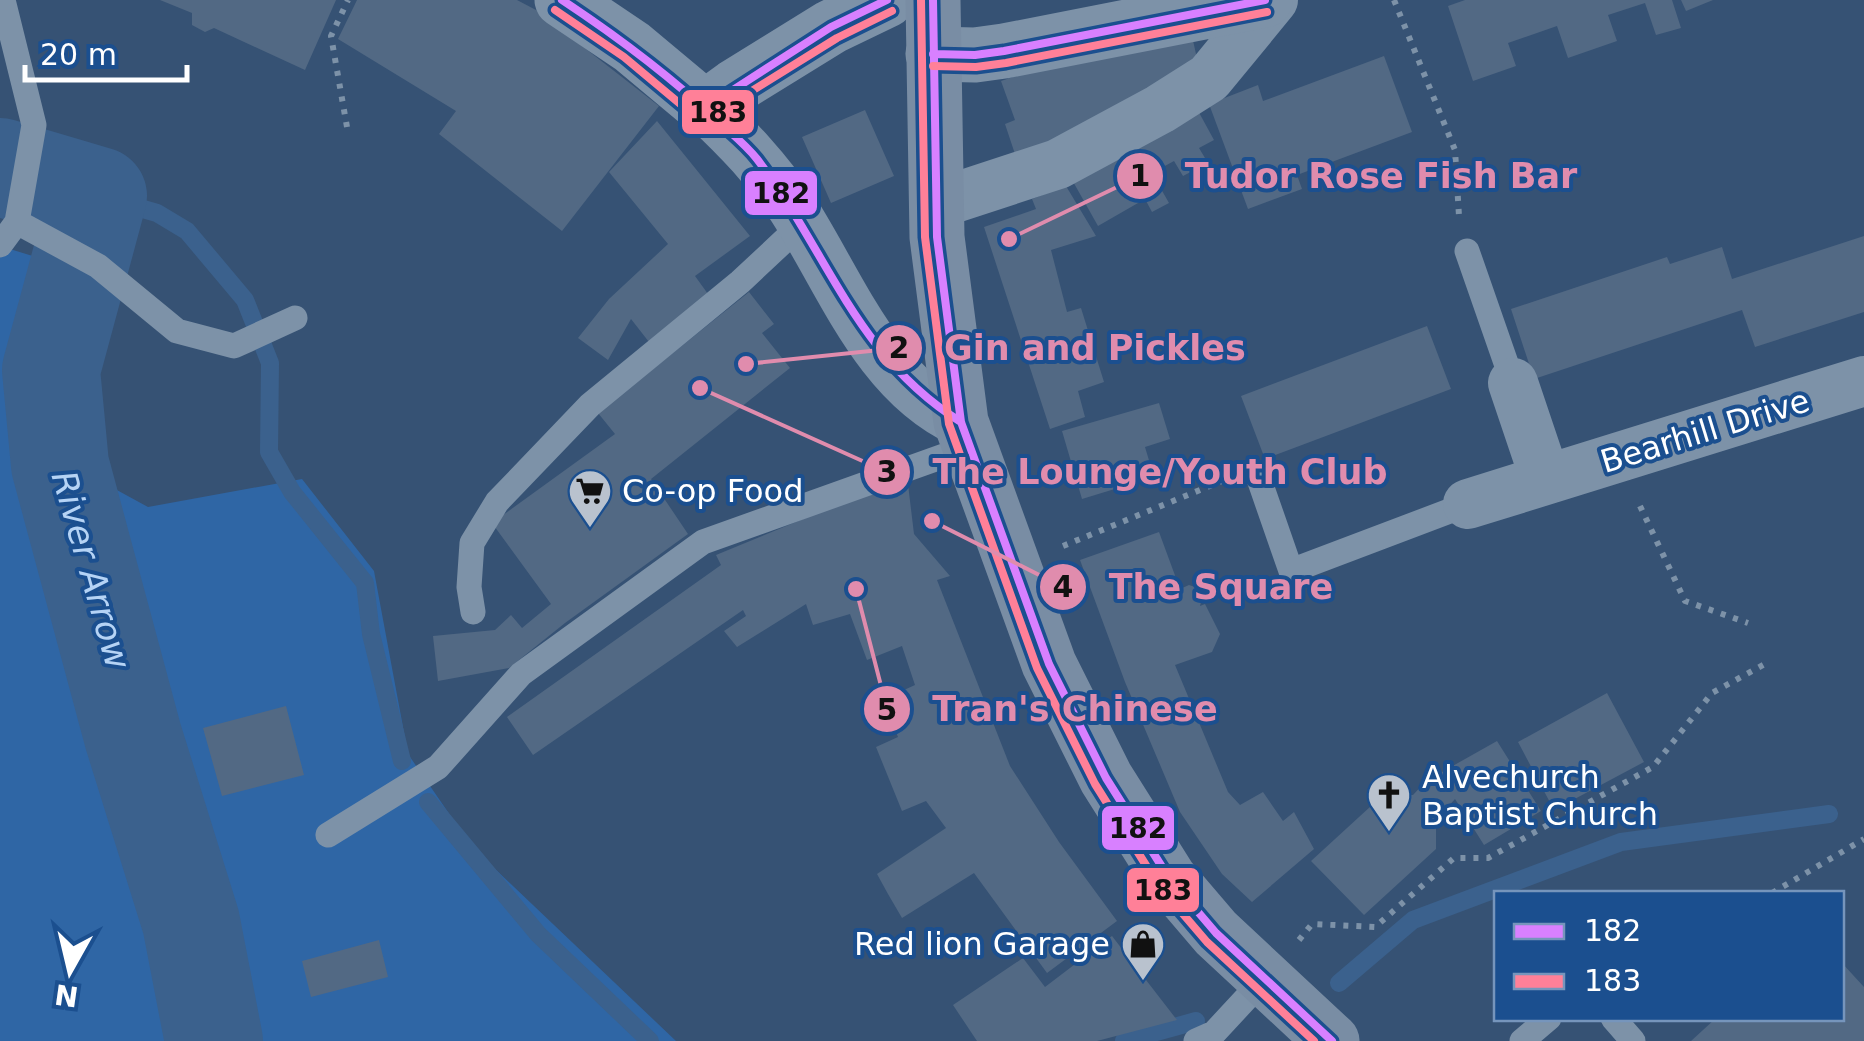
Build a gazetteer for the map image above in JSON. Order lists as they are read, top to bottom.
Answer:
{
  "streets": {
    "street": ["Bearhill Drive"]
  },
  "water": ["River Arrow"],
  "places": {
    "other": [
      "Tudor Rose Fish Bar",
      "Gin and Pickles",
      "The Lounge/Youth Club",
      "The Square",
      "Tran's Chinese"
    ],
    "supermarket": ["Co-op Food"],
    "church": ["Alvechurch Baptist Church"],
    "shop": ["Red lion Garage"]
  },
  "lines": ["transit line 182", "transit line 183"],
  "legend": ["182", "183"],
  "scale_bar": "20 m",
  "north": "bottom"
}
